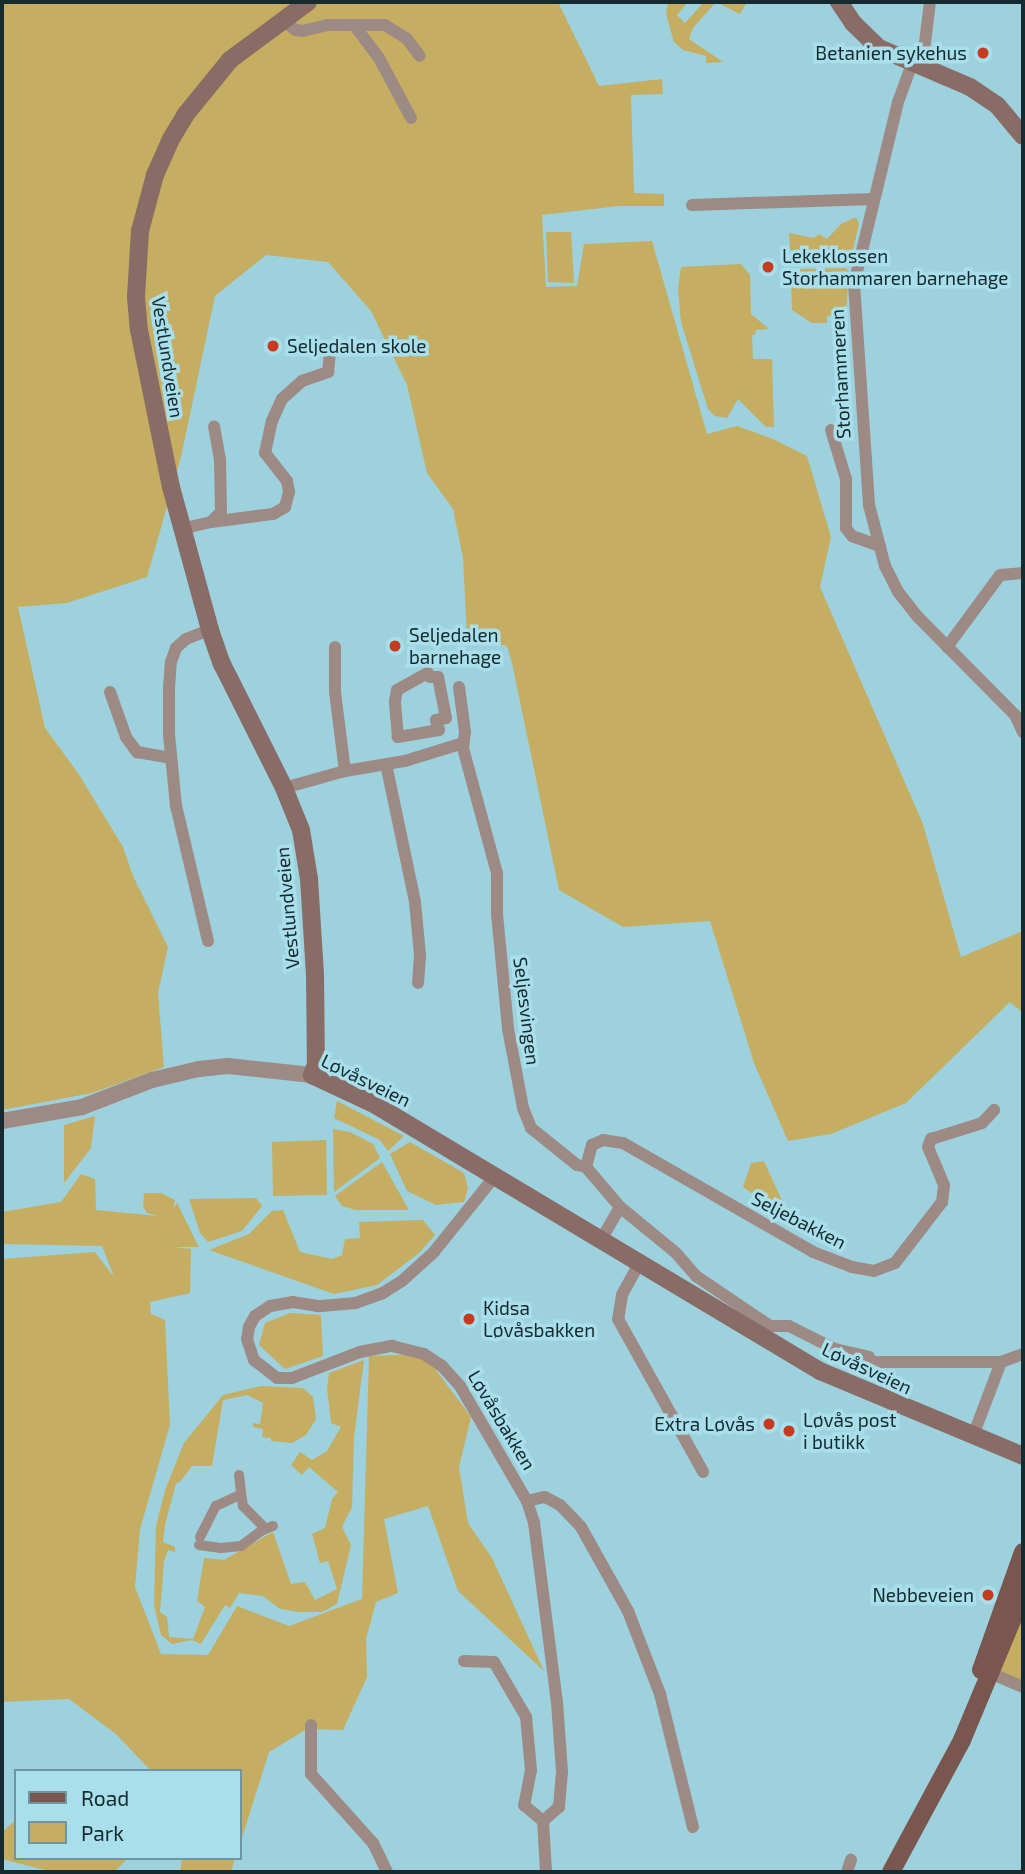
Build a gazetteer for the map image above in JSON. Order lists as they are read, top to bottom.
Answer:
{
  "streets": {
    "main road": ["Vestlundveien", "Løvåsveien"],
    "street": [
      "Storhammeren",
      "Seljesvingen",
      "Seljebakken",
      "Løvåsbakken"
    ]
  },
  "crossings": [
    ["Vestlundveien", "Løvåsveien"],
    ["Seljesvingen", "Løvåsveien"],
    ["Seljesvingen", "Seljebakken"],
    ["Løvåsveien", "Løvåsbakken"]
  ],
  "places": [
    "Betanien sykehus",
    "Lekeklossen Storhammaren barnehage",
    "Seljedalen skole",
    "Seljedalen barnehage",
    "Kidsa Løvåsbakken",
    "Extra Løvås",
    "Løvås post i butikk",
    "Nebbeveien"
  ],
  "legend": ["Road", "Park"]
}
